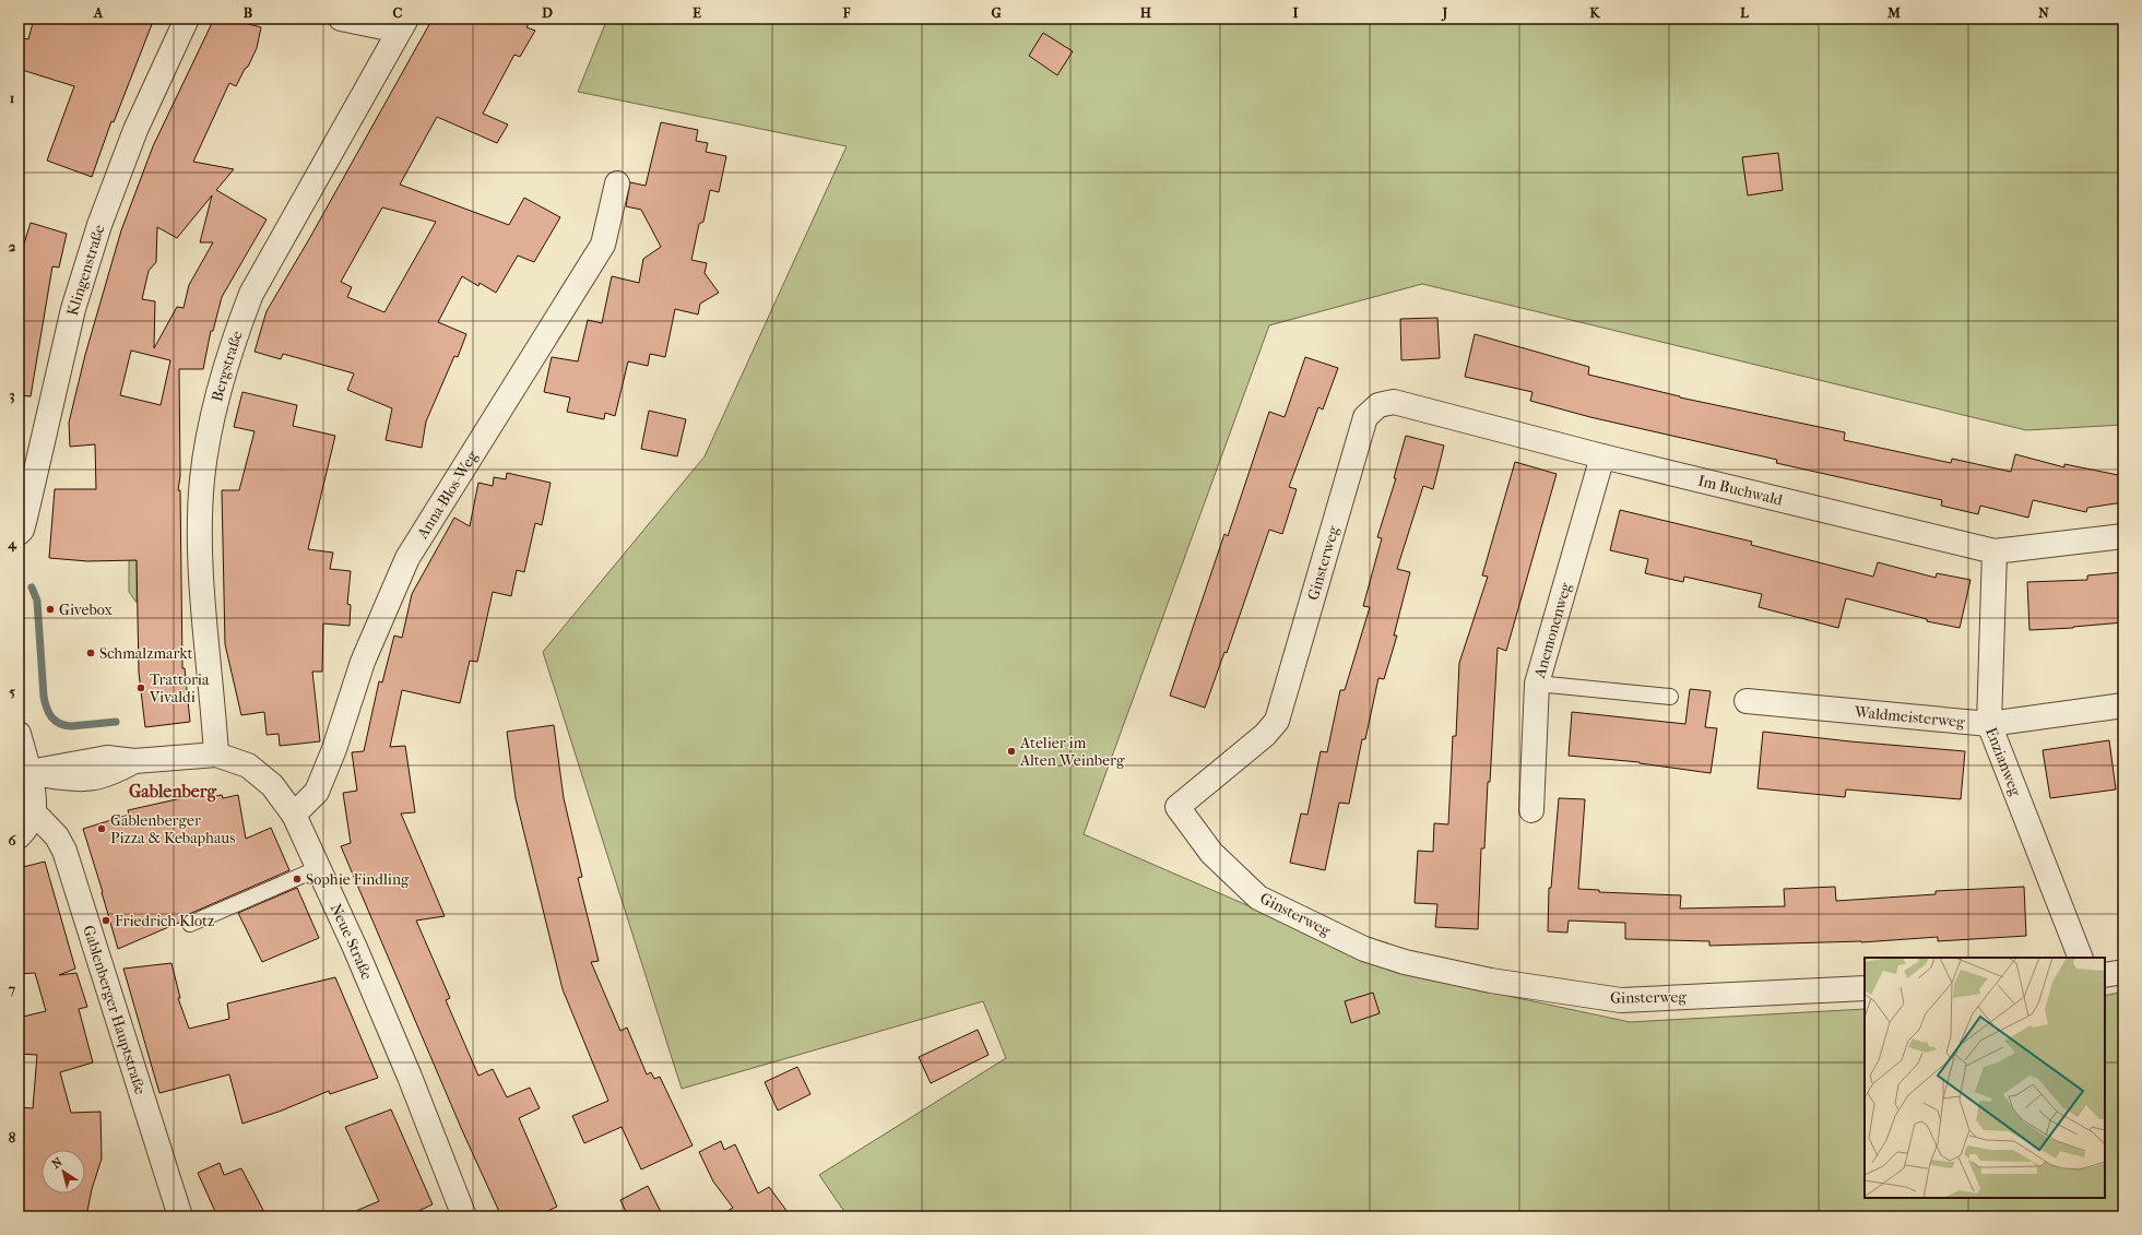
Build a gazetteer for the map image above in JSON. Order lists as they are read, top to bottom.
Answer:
{
  "streets": {
    "street": [
      "Klingenstraße",
      "Bergstraße",
      "Im Buchwald",
      "Anna-Blos-Weg",
      "Ginsterweg",
      "Anemonenweg",
      "Waldmeisterweg",
      "Enzianweg",
      "Neue Straße",
      "Gablenberger Hauptstraße"
    ]
  },
  "crossings": [
    ["Bergstraße", "Neue Straße"],
    ["Im Buchwald", "Ginsterweg"],
    ["Im Buchwald", "Anemonenweg"],
    ["Im Buchwald", "Enzianweg"],
    ["Anna-Blos-Weg", "Neue Straße"],
    ["Waldmeisterweg", "Enzianweg"]
  ],
  "districts": ["Gablenberg"],
  "places": [
    "Givebox",
    "Schmalzmarkt",
    "Trattoria Vivaldi",
    "Atelier im Alten Weinberg",
    "Gablenberger Pizza & Kebaphaus",
    "Sophie Findling",
    "Friedrich Klotz"
  ],
  "north": "top left",
  "grid": {
    "columns": [
      "A",
      "B",
      "C",
      "D",
      "E",
      "F",
      "G",
      "H",
      "I",
      "J",
      "K",
      "L",
      "M",
      "N"
    ],
    "rows": [
      "1",
      "2",
      "3",
      "4",
      "5",
      "6",
      "7",
      "8"
    ]
  }
}
